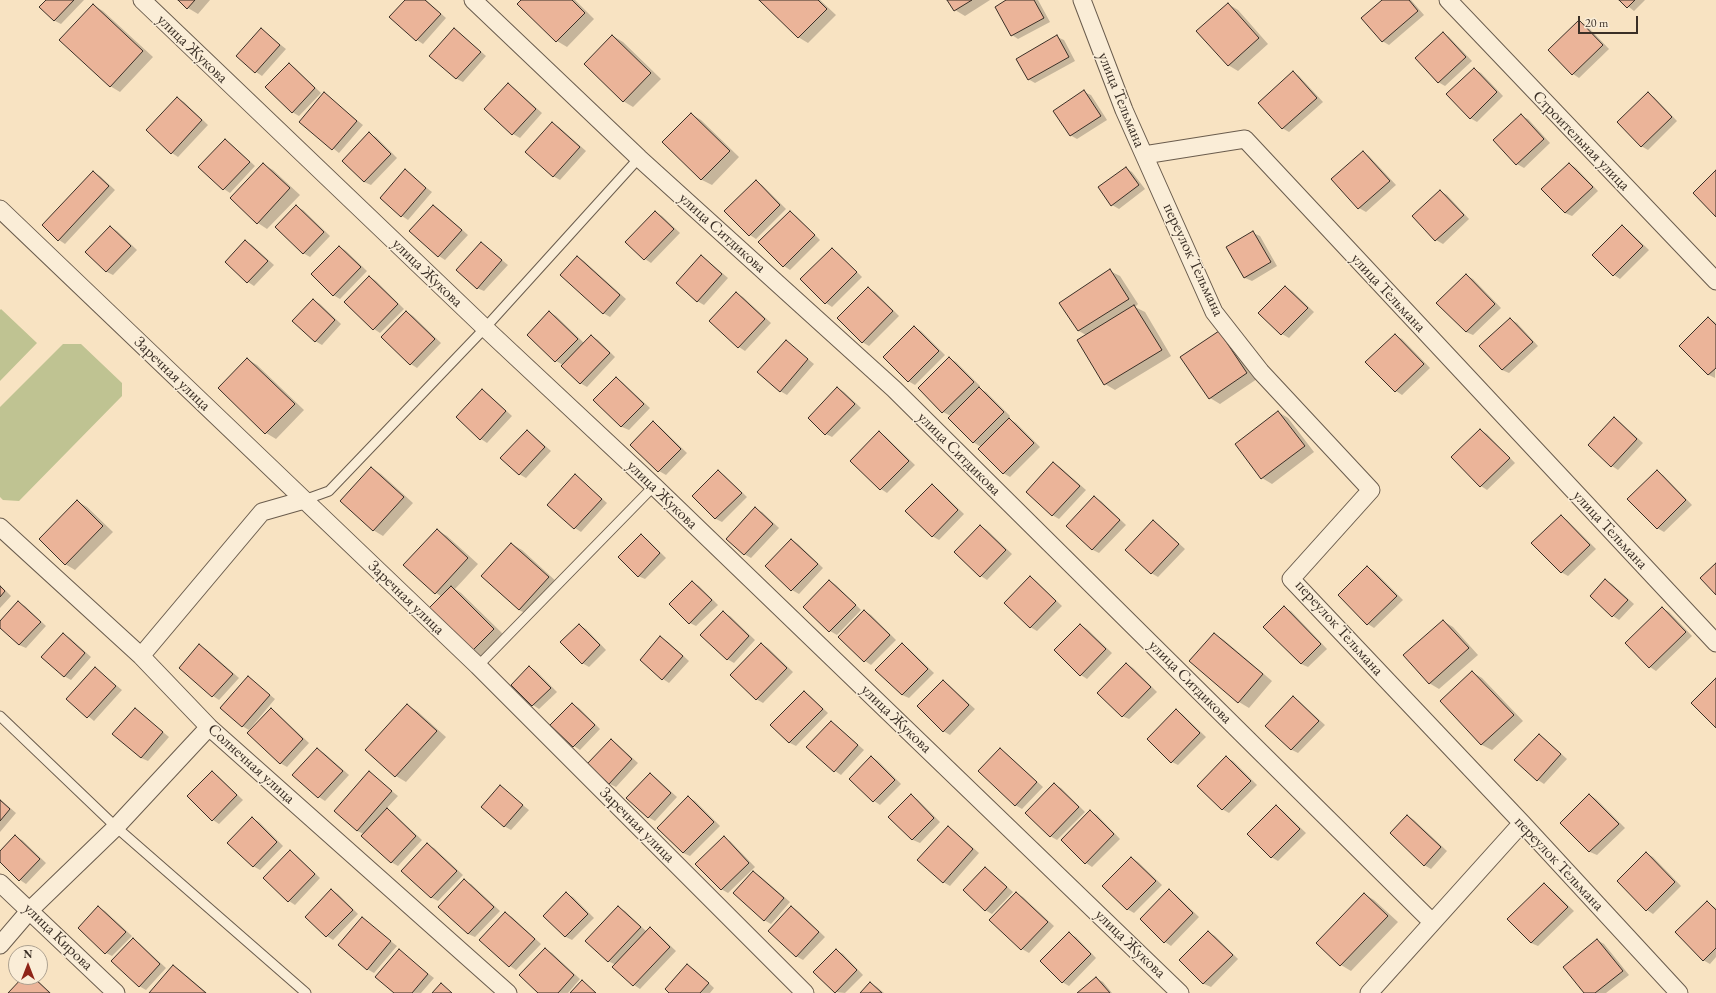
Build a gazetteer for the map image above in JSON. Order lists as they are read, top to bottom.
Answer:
{
  "streets": {
    "street": [
      "улица Жукова",
      "улица Тельмана",
      "Строительная улица",
      "улица Ситдикова",
      "переулок Тельмана",
      "Заречная улица",
      "Солнечная улица",
      "улица Кирова"
    ]
  },
  "crossings": [
    ["улица Тельмана", "переулок Тельмана"]
  ],
  "scale_bar": "20 m",
  "north": "top"
}
